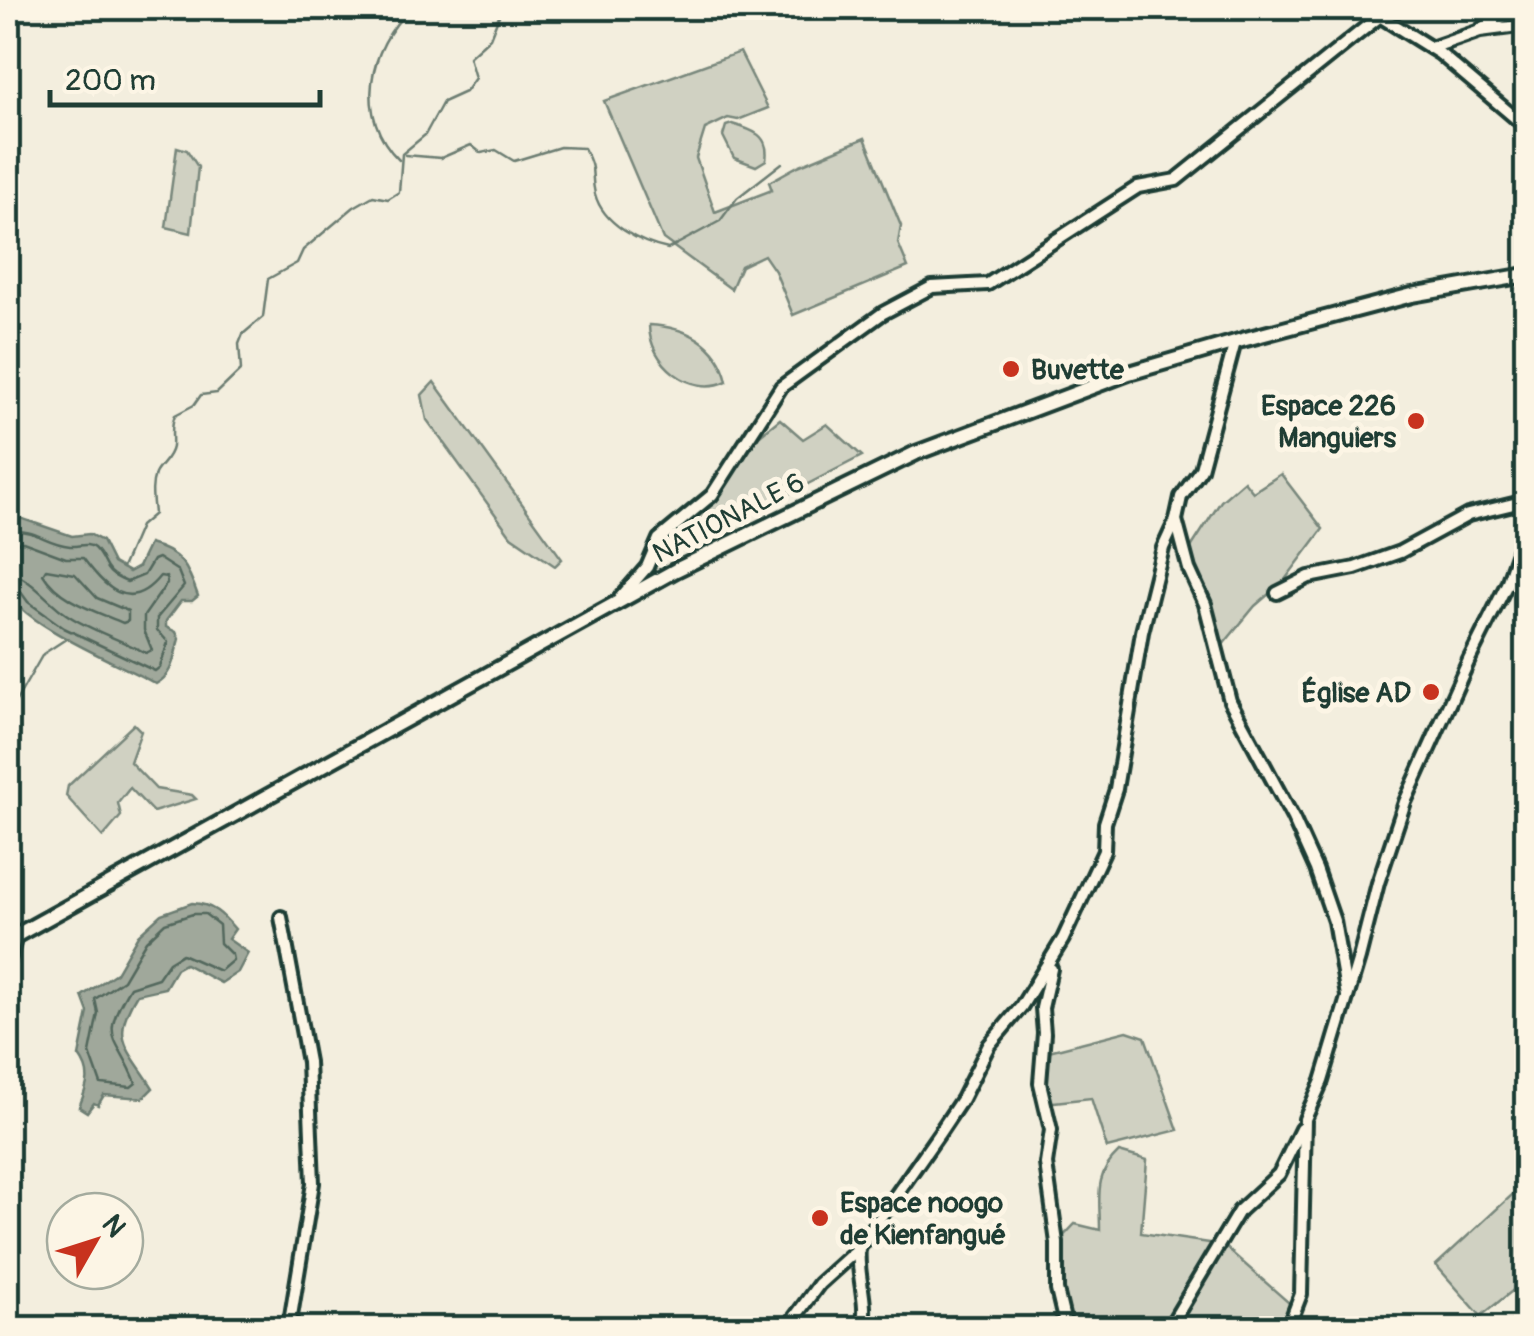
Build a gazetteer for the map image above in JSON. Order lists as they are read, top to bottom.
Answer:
{
  "streets": {
    "main road": ["NATIONALE 6"]
  },
  "places": [
    "Buvette",
    "Espace 226 Manguiers",
    "Église AD",
    "Espace noogo de Kienfangué"
  ],
  "scale_bar": "200 m",
  "north": "top right"
}
